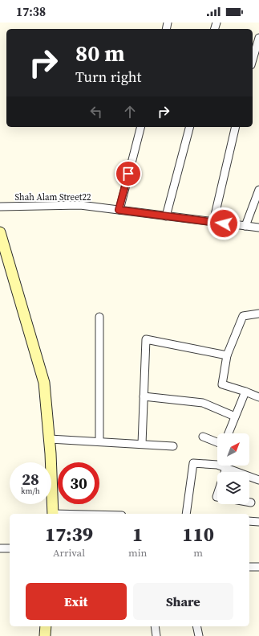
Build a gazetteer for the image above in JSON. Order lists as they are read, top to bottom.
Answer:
{
  "streets": {
    "street": ["Shah Alam Street22"]
  },
  "north": "top right",
  "page": {
    "status": "17:38",
    "turn": ["80 m", "Turn right"],
    "speed": "28 km/h",
    "limit": "30",
    "eta": [
      "17:39",
      "Arrival",
      "1",
      "min",
      "110",
      "m"
    ],
    "buttons": ["Exit", "Share"]
  }
}
